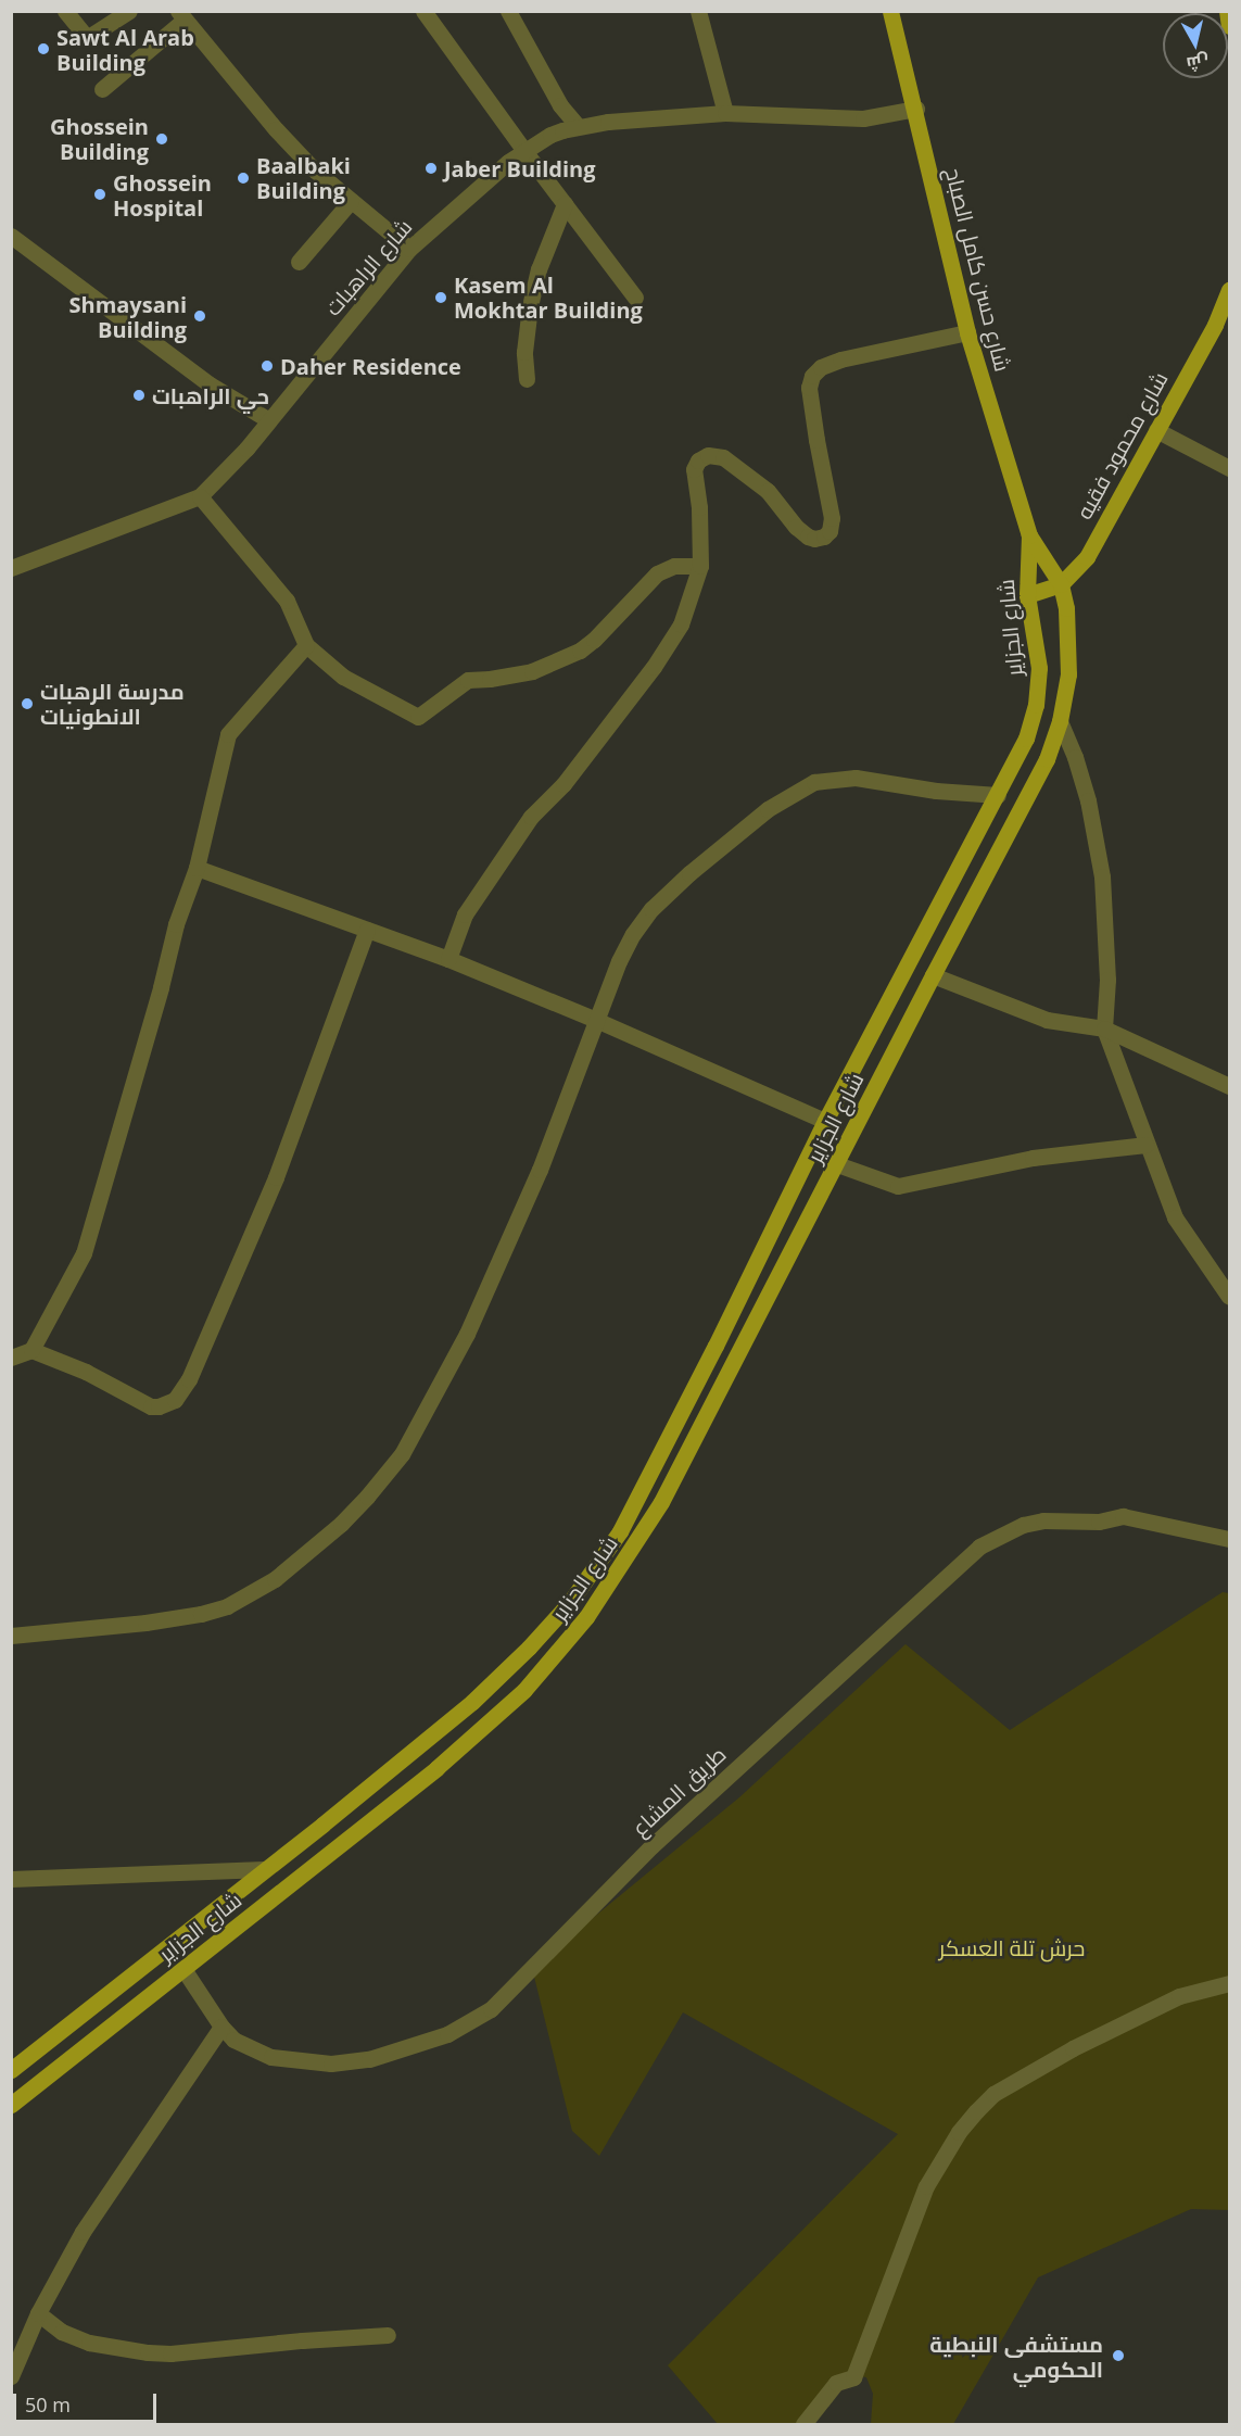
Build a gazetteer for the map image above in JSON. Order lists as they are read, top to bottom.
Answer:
{
  "streets": {
    "main road": ["شارع حسن كامل الصباح", "شارع محمود فقيه", "شارع الجزاير"],
    "street": ["شارع الراهبات", "طريق المشاع"]
  },
  "crossings": [
    ["شارع الراهبات", "شارع حسن كامل الصباح"],
    ["شارع حسن كامل الصباح", "شارع الجزاير"],
    ["شارع محمود فقيه", "شارع الجزاير"],
    ["شارع الجزاير", "طريق المشاع"]
  ],
  "parks": ["حرش تلة العسكر"],
  "places": [
    "Sawt Al Arab Building",
    "Ghossein Building",
    "Jaber Building",
    "Baalbaki Building",
    "Ghossein Hospital",
    "Kasem Al Mokhtar Building",
    "Shmaysani Building",
    "Daher Residence",
    "حي الراهبات",
    "مدرسة الرهبات الانطونيات",
    "مستشفى النبطية الحكومي"
  ],
  "scale_bar": "50 m",
  "north": "bottom"
}
